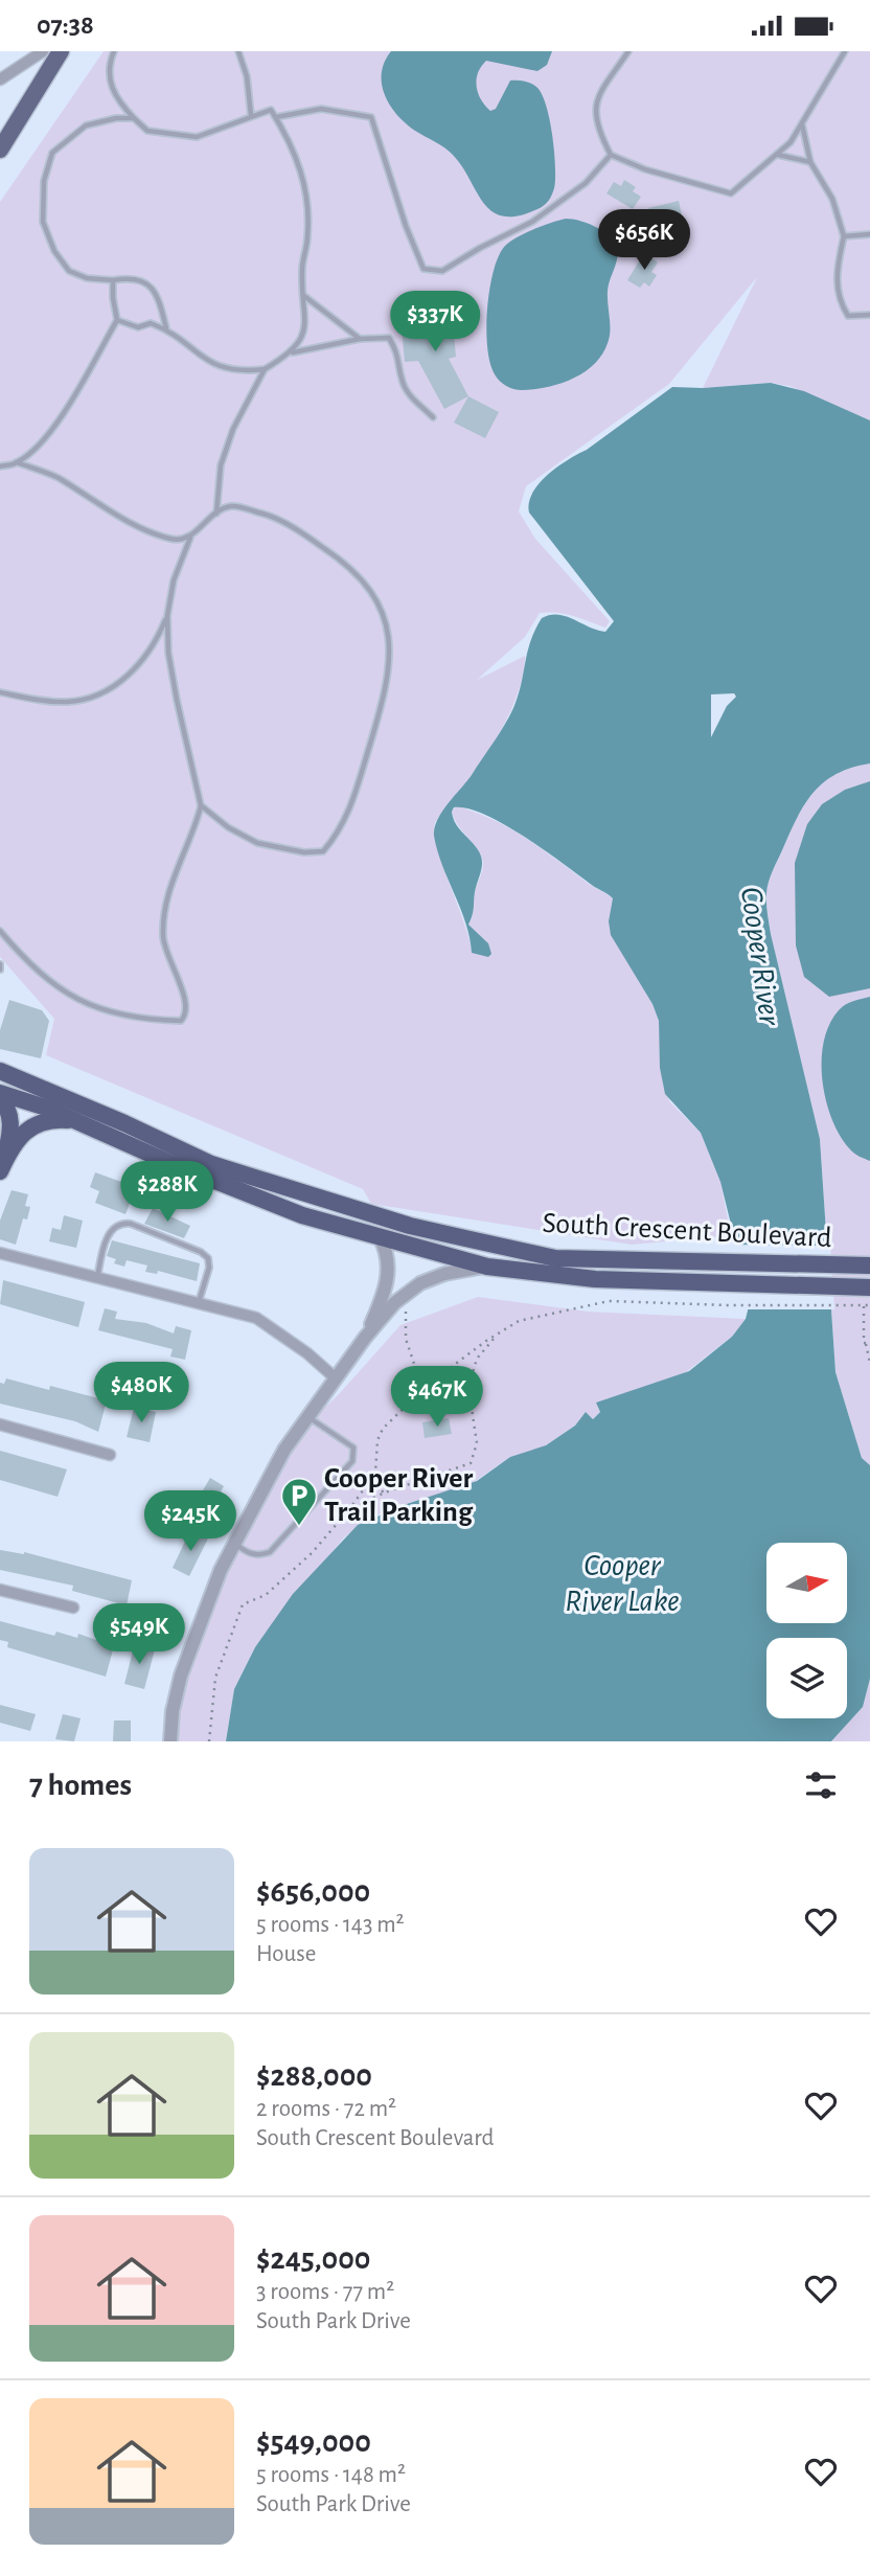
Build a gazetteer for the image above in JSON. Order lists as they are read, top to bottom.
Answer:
{
  "streets": {
    "highway": ["South Crescent Boulevard"]
  },
  "water": ["Cooper River", "Cooper River Lake"],
  "places": {
    "parking": ["Cooper River Trail Parking"]
  },
  "north": "right",
  "page": {
    "status": "07:38",
    "price": [
      "$656K",
      "$337K",
      "$288K",
      "$480K",
      "$467K",
      "$245K",
      "$549K"
    ],
    "heading": "7 homes",
    "list": [
      {
        "name": "$656,000",
        "note": "5 rooms · 143 m² · House"
      },
      {
        "name": "$288,000",
        "note": "2 rooms · 72 m² · South Crescent Boulevard"
      },
      {
        "name": "$245,000",
        "note": "3 rooms · 77 m² · South Park Drive"
      },
      {
        "name": "$549,000",
        "note": "5 rooms · 148 m² · South Park Drive"
      }
    ]
  }
}
